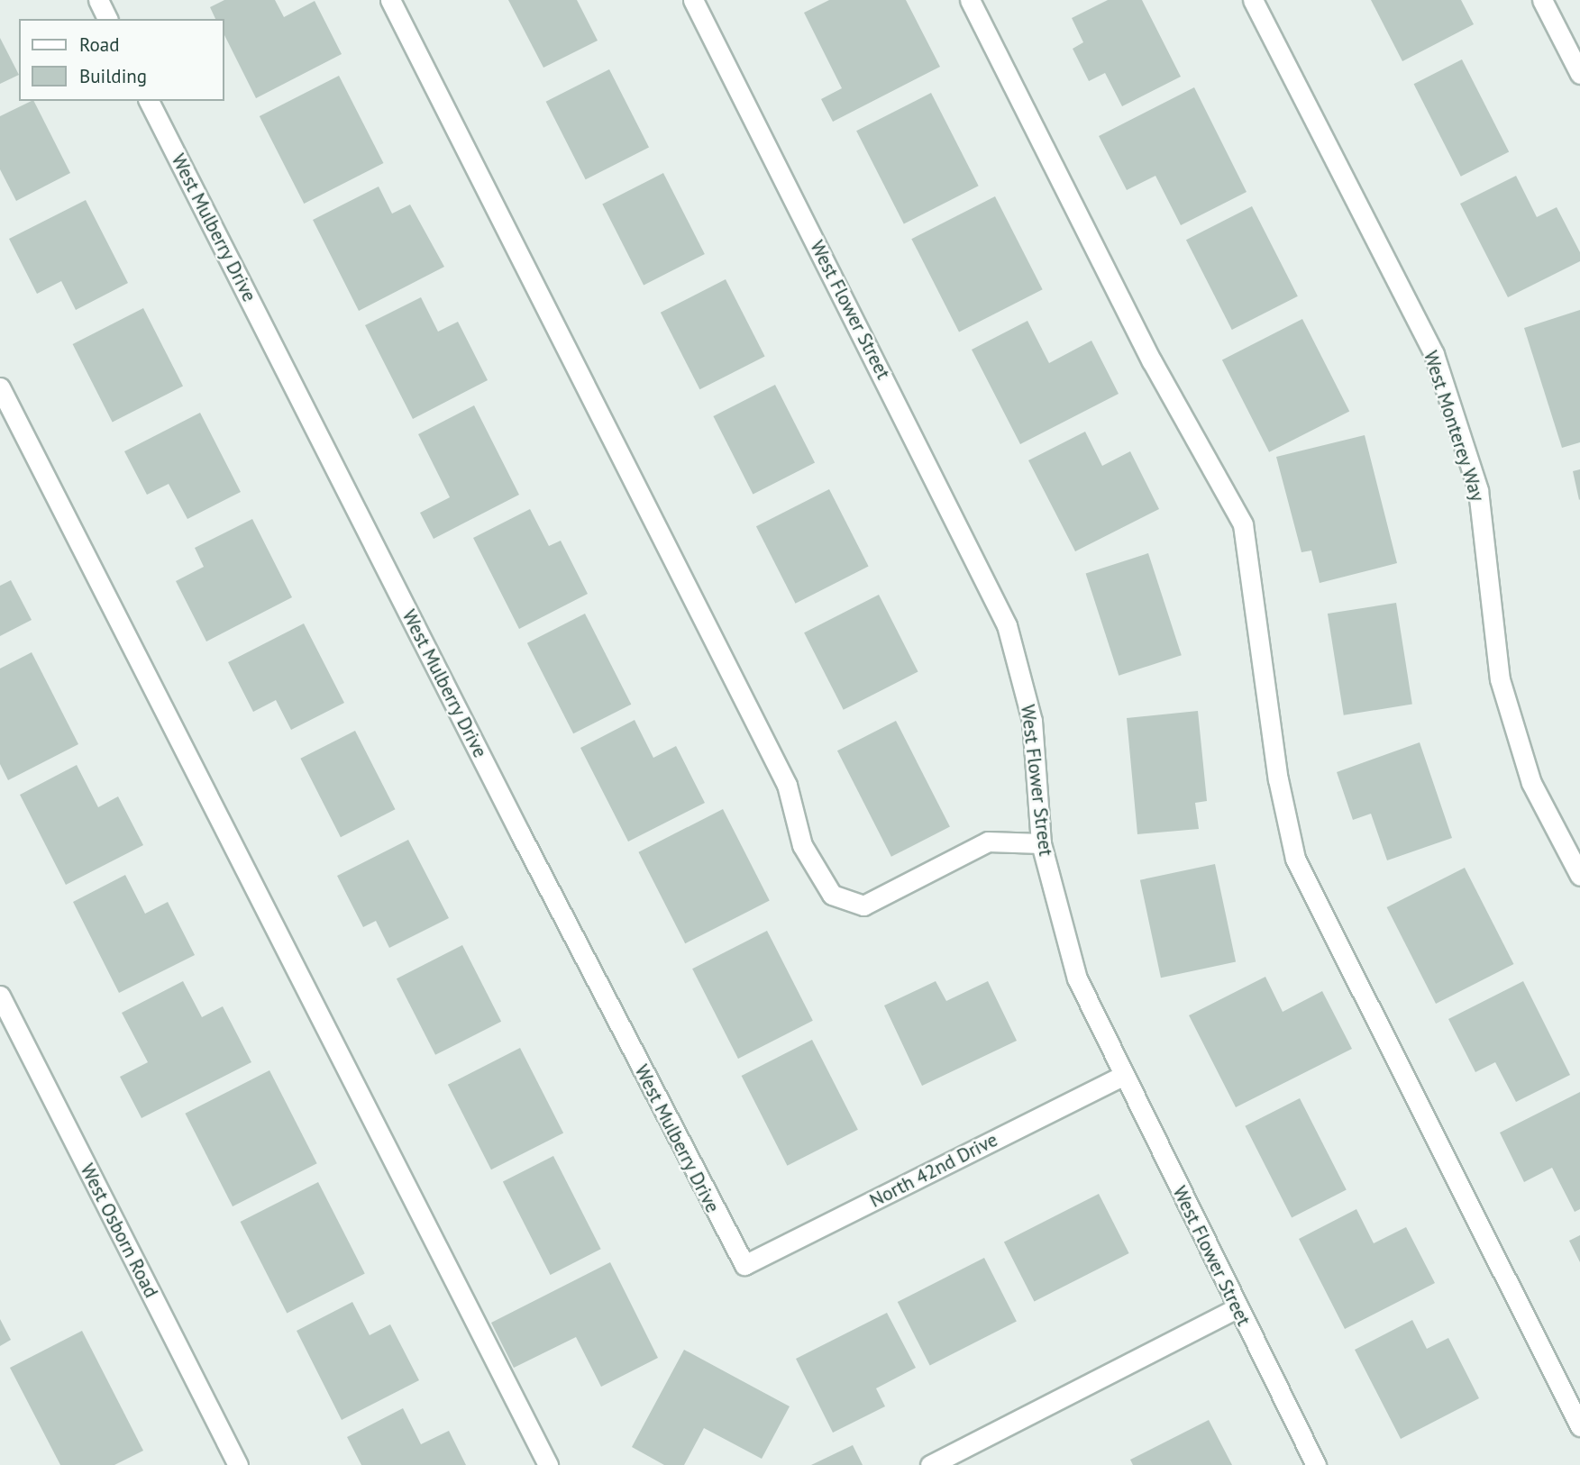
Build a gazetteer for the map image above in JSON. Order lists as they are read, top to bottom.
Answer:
{
  "streets": {
    "street": [
      "West Mulberry Drive",
      "West Flower Street",
      "West Monterey Way",
      "North 42nd Drive",
      "West Osborn Road"
    ]
  },
  "crossings": [
    ["West Mulberry Drive", "North 42nd Drive"],
    ["West Flower Street", "North 42nd Drive"]
  ],
  "legend": ["Road", "Building"]
}
